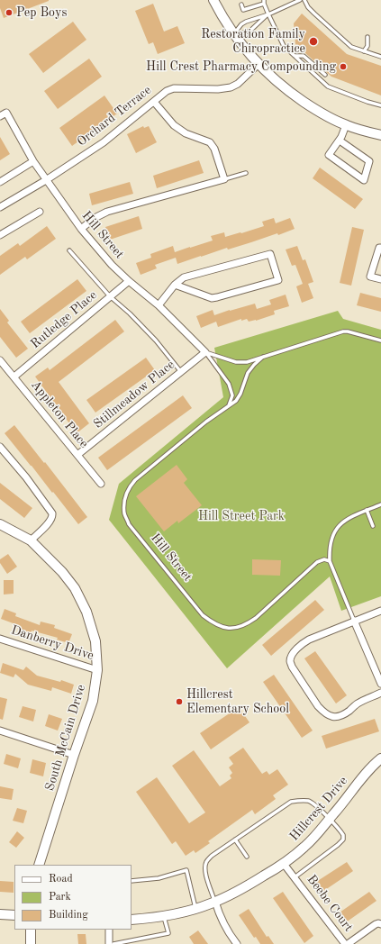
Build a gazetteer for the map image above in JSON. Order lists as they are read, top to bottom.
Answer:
{
  "streets": {
    "street": [
      "Orchard Terrace",
      "Hill Street",
      "Rutledge Place",
      "Stillmeadow Place",
      "Appleton Place",
      "Danberry Drive",
      "South McCain Drive",
      "Hillcrest Drive",
      "Beebe Court"
    ]
  },
  "crossings": [
    ["Orchard Terrace", "Hill Street"],
    ["Hill Street", "Rutledge Place"],
    ["Hill Street", "Stillmeadow Place"],
    ["Rutledge Place", "Appleton Place"],
    ["Stillmeadow Place", "Appleton Place"],
    ["Danberry Drive", "South McCain Drive"],
    ["Hillcrest Drive", "Beebe Court"]
  ],
  "parks": ["Hill Street Park"],
  "places": [
    "Pep Boys",
    "Restoration Family Chiropractice",
    "Hill Crest Pharmacy Compounding",
    "Hillcrest Elementary School"
  ],
  "legend": ["Road", "Park", "Building"]
}
